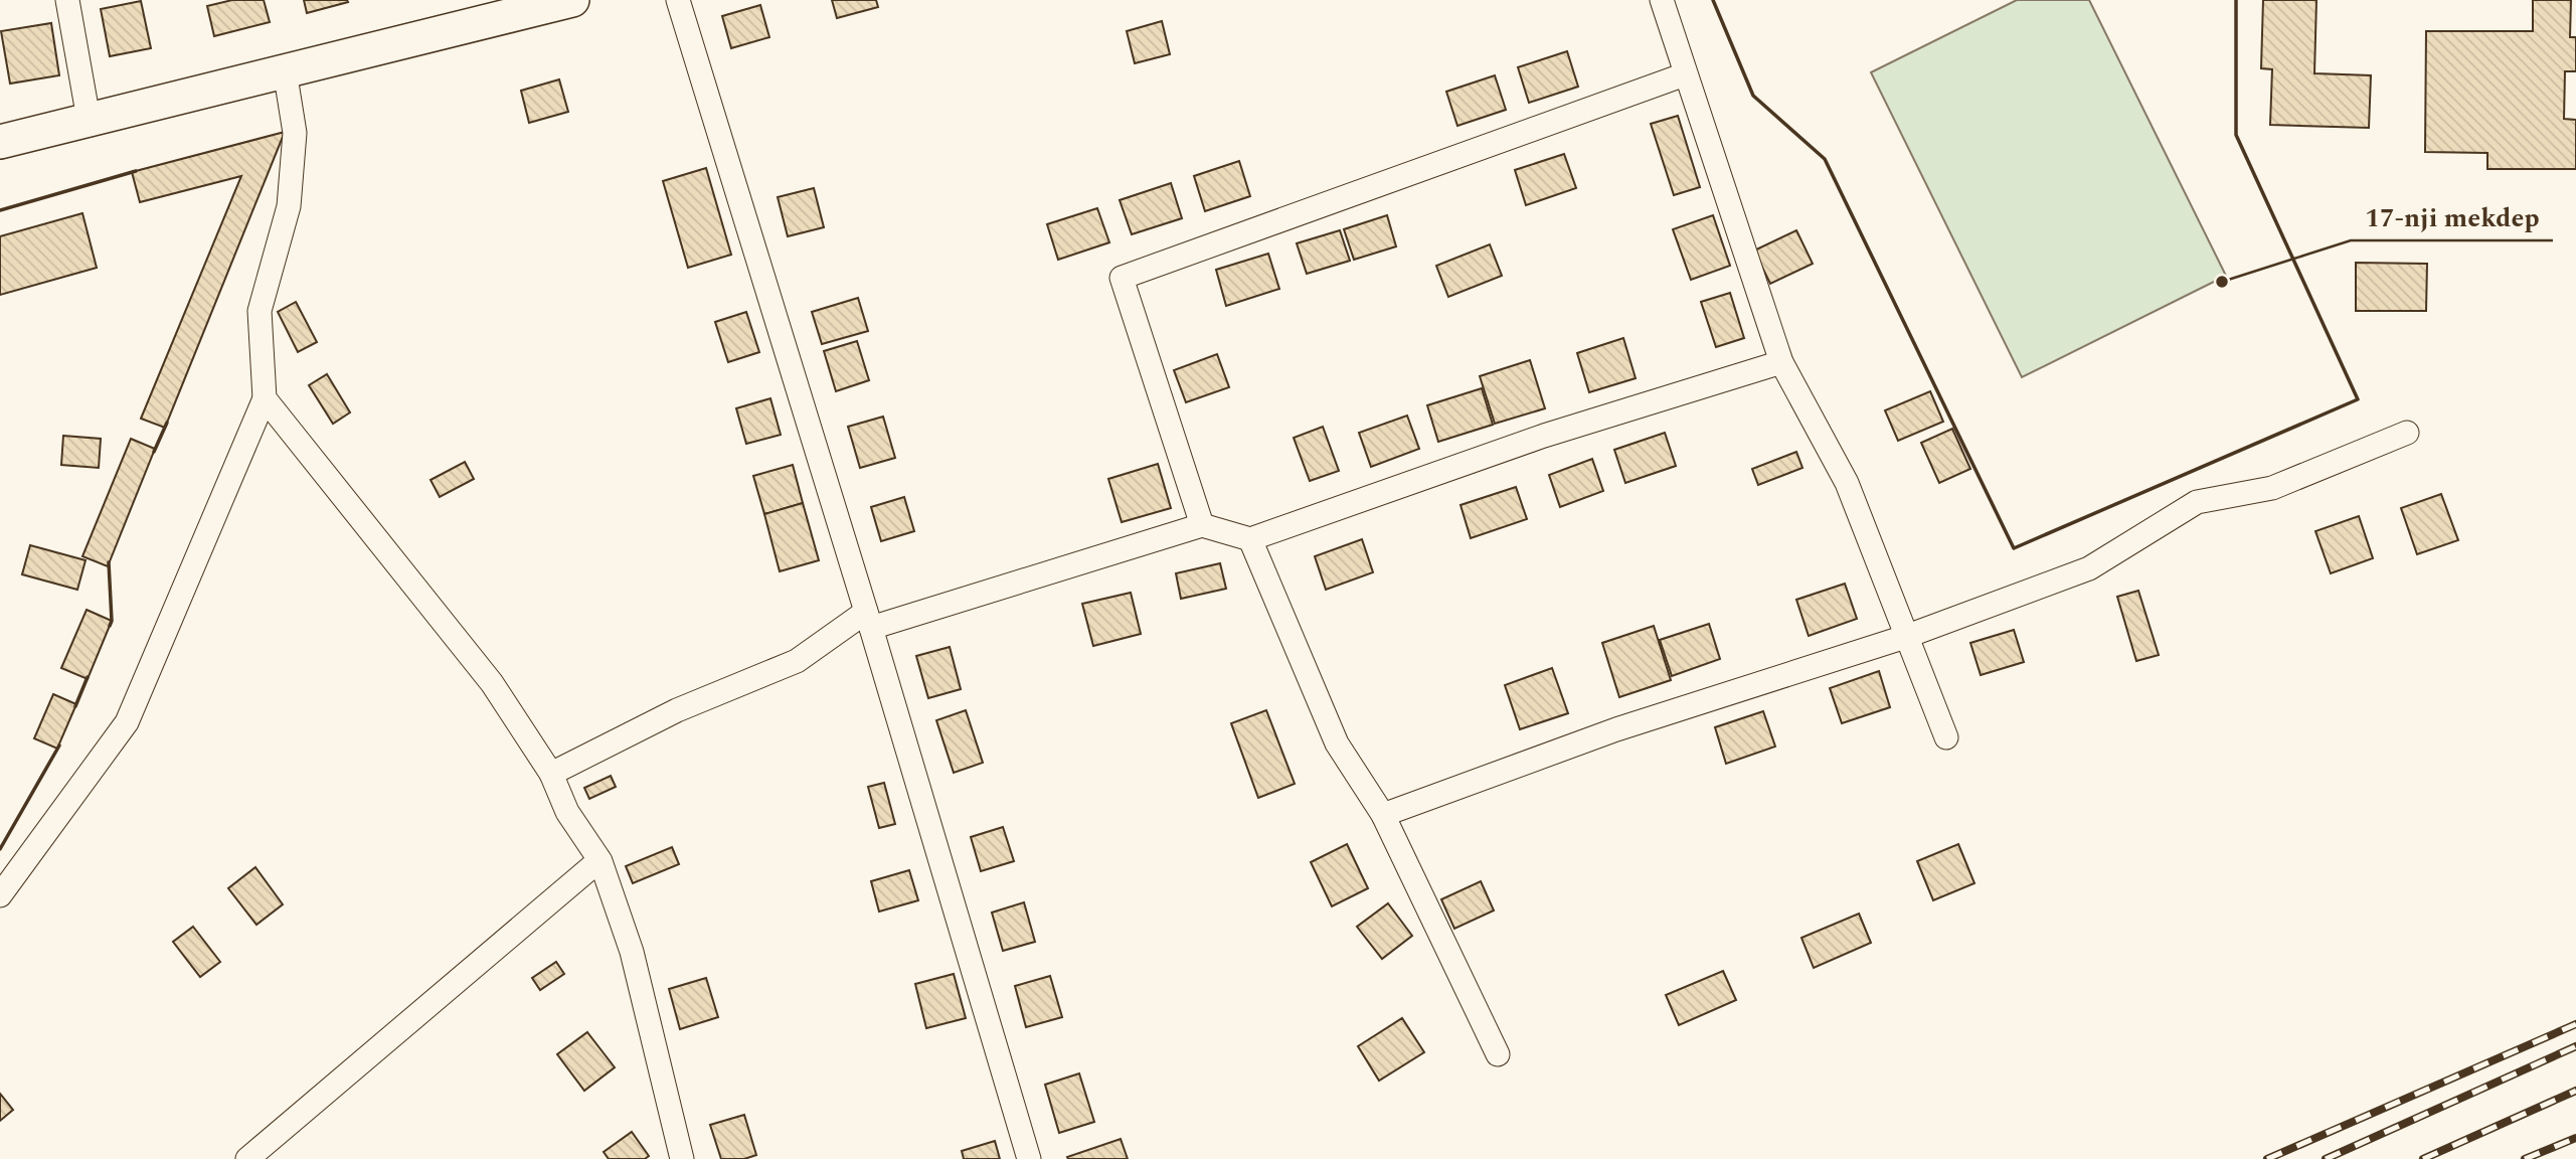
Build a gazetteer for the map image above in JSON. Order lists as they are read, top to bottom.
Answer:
{
  "places": ["17-nji mekdep"]
}
